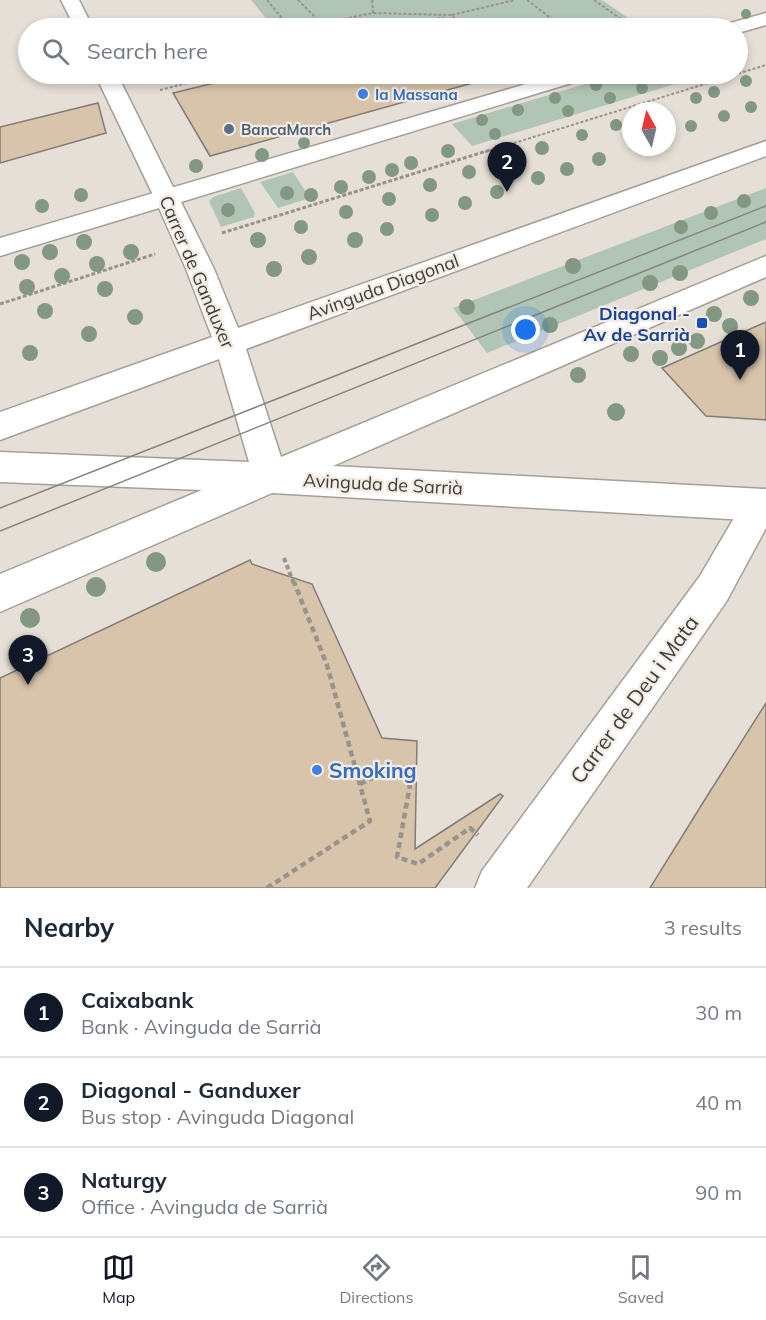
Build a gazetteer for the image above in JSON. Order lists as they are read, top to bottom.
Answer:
{
  "streets": {
    "main road": [
      "Carrer de Ganduxer",
      "Avinguda Diagonal",
      "Avinguda de Sarrià",
      "Carrer de Deu i Mata"
    ]
  },
  "crossings": [
    ["Carrer de Ganduxer", "Avinguda Diagonal"],
    ["Carrer de Ganduxer", "Avinguda de Sarrià"],
    ["Avinguda de Sarrià", "Carrer de Deu i Mata"]
  ],
  "places": {
    "other": ["Ia Massana", "BancaMarch", "Smoking"],
    "transit": ["Diagonal - Av de Sarrià"]
  },
  "north": "top",
  "page": {
    "search": "Search here",
    "pins": ["2", "1", "3"],
    "heading": ["Nearby", "3 results"],
    "list": [
      {
        "mark": "1",
        "name": "Caixabank",
        "note": "Bank · Avinguda de Sarrià",
        "value": "30 m"
      },
      {
        "mark": "2",
        "name": "Diagonal - Ganduxer",
        "note": "Bus stop · Avinguda Diagonal",
        "value": "40 m"
      },
      {
        "mark": "3",
        "name": "Naturgy",
        "note": "Office · Avinguda de Sarrià",
        "value": "90 m"
      }
    ],
    "nav": ["Map", "Directions", "Saved"]
  }
}
